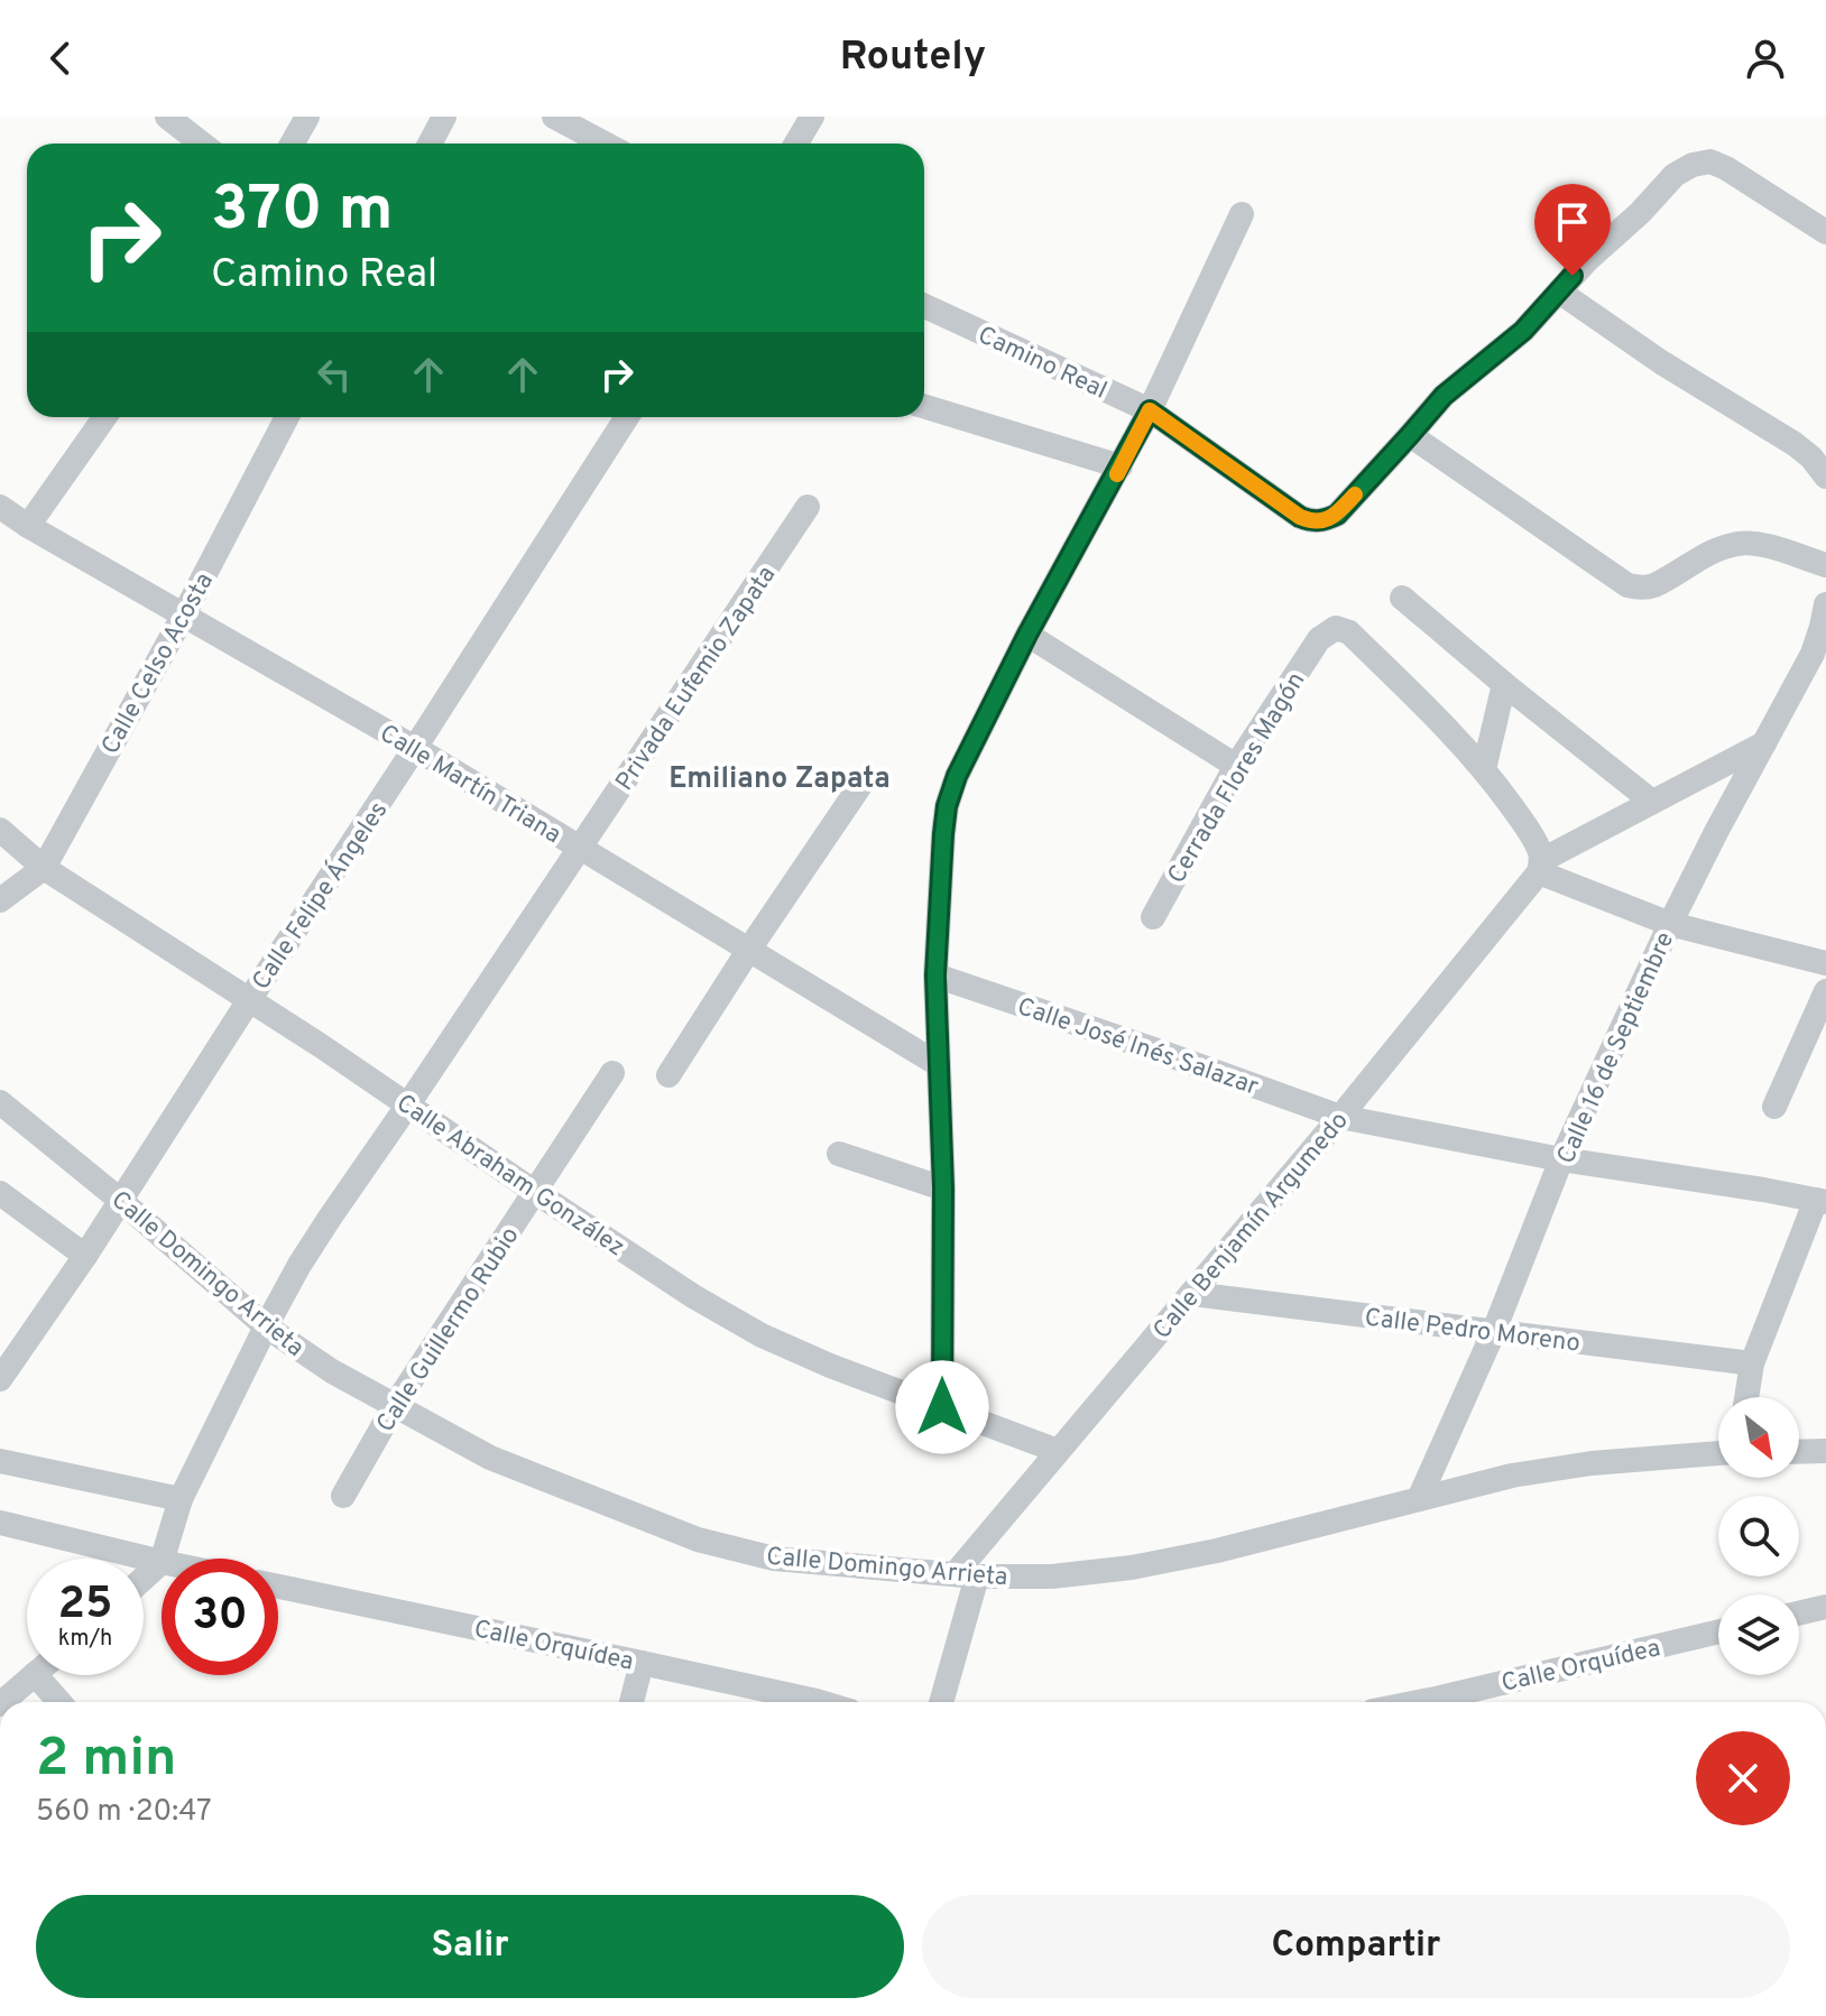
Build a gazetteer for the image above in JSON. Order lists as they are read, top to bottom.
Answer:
{
  "streets": {
    "street": [
      "Camino Real",
      "Calle Celso Acosta",
      "Privada Eufemio Zapata",
      "Cerrada Flores Magón",
      "Calle Martín Triana",
      "Calle Felipe Ángeles",
      "Calle José Inés Salazar",
      "Calle 16 de Septiembre",
      "Calle Abraham González",
      "Calle Benjamín Argumedo",
      "Calle Domingo Arrieta",
      "Calle Guillermo Rubio",
      "Calle Pedro Moreno",
      "Calle Orquídea"
    ]
  },
  "crossings": [
    ["Calle Celso Acosta", "Calle Martín Triana"],
    ["Calle Celso Acosta", "Calle Abraham González"],
    ["Privada Eufemio Zapata", "Calle Martín Triana"],
    ["Privada Eufemio Zapata", "Calle Abraham González"],
    ["Privada Eufemio Zapata", "Calle Domingo Arrieta"],
    ["Calle Martín Triana", "Calle Felipe Ángeles"],
    ["Calle Felipe Ángeles", "Calle Abraham González"],
    ["Calle Felipe Ángeles", "Calle Domingo Arrieta"],
    ["Calle José Inés Salazar", "Calle 16 de Septiembre"],
    ["Calle José Inés Salazar", "Calle Benjamín Argumedo"],
    ["Calle 16 de Septiembre", "Calle Domingo Arrieta"],
    ["Calle 16 de Septiembre", "Calle Pedro Moreno"],
    ["Calle Abraham González", "Calle Benjamín Argumedo"],
    ["Calle Abraham González", "Calle Guillermo Rubio"],
    ["Calle Benjamín Argumedo", "Calle Domingo Arrieta"],
    ["Calle Benjamín Argumedo", "Calle Pedro Moreno"],
    ["Calle Domingo Arrieta", "Calle Guillermo Rubio"]
  ],
  "districts": ["Emiliano Zapata"],
  "north": "bottom right",
  "page": {
    "header": "Routely",
    "turn": ["370 m", "Camino Real"],
    "speed": "25 km/h",
    "limit": "30",
    "heading": ["2 min", "560 m · 20:47"],
    "buttons": ["Salir", "Compartir"]
  }
}
